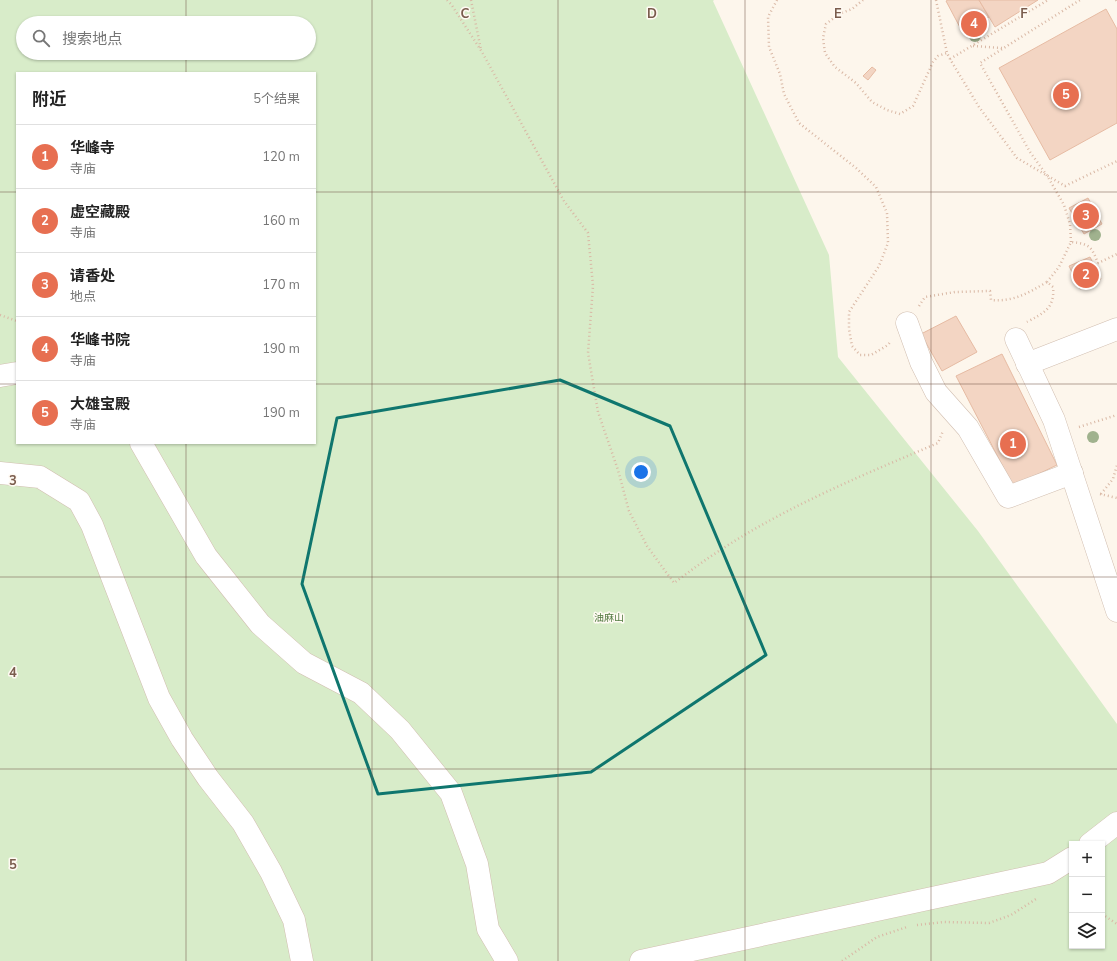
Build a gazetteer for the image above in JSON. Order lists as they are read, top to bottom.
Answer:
{
  "parks": ["油麻山"],
  "page": {
    "pins": [
      "4",
      "5",
      "3",
      "2",
      "1"
    ],
    "search": "搜索地点",
    "heading": ["附近", "5个结果"],
    "list": [
      {
        "mark": "1",
        "name": "华峰寺",
        "note": "寺庙",
        "value": "120 m"
      },
      {
        "mark": "2",
        "name": "虚空藏殿",
        "note": "寺庙",
        "value": "160 m"
      },
      {
        "mark": "3",
        "name": "请香处",
        "note": "地点",
        "value": "170 m"
      },
      {
        "mark": "4",
        "name": "华峰书院",
        "note": "寺庙",
        "value": "190 m"
      },
      {
        "mark": "5",
        "name": "大雄宝殿",
        "note": "寺庙",
        "value": "190 m"
      }
    ],
    "map_buttons": ["+", "−"]
  },
  "grid": {
    "columns": [
      "C",
      "D",
      "E",
      "F"
    ],
    "rows": ["3", "4", "5"]
  }
}
